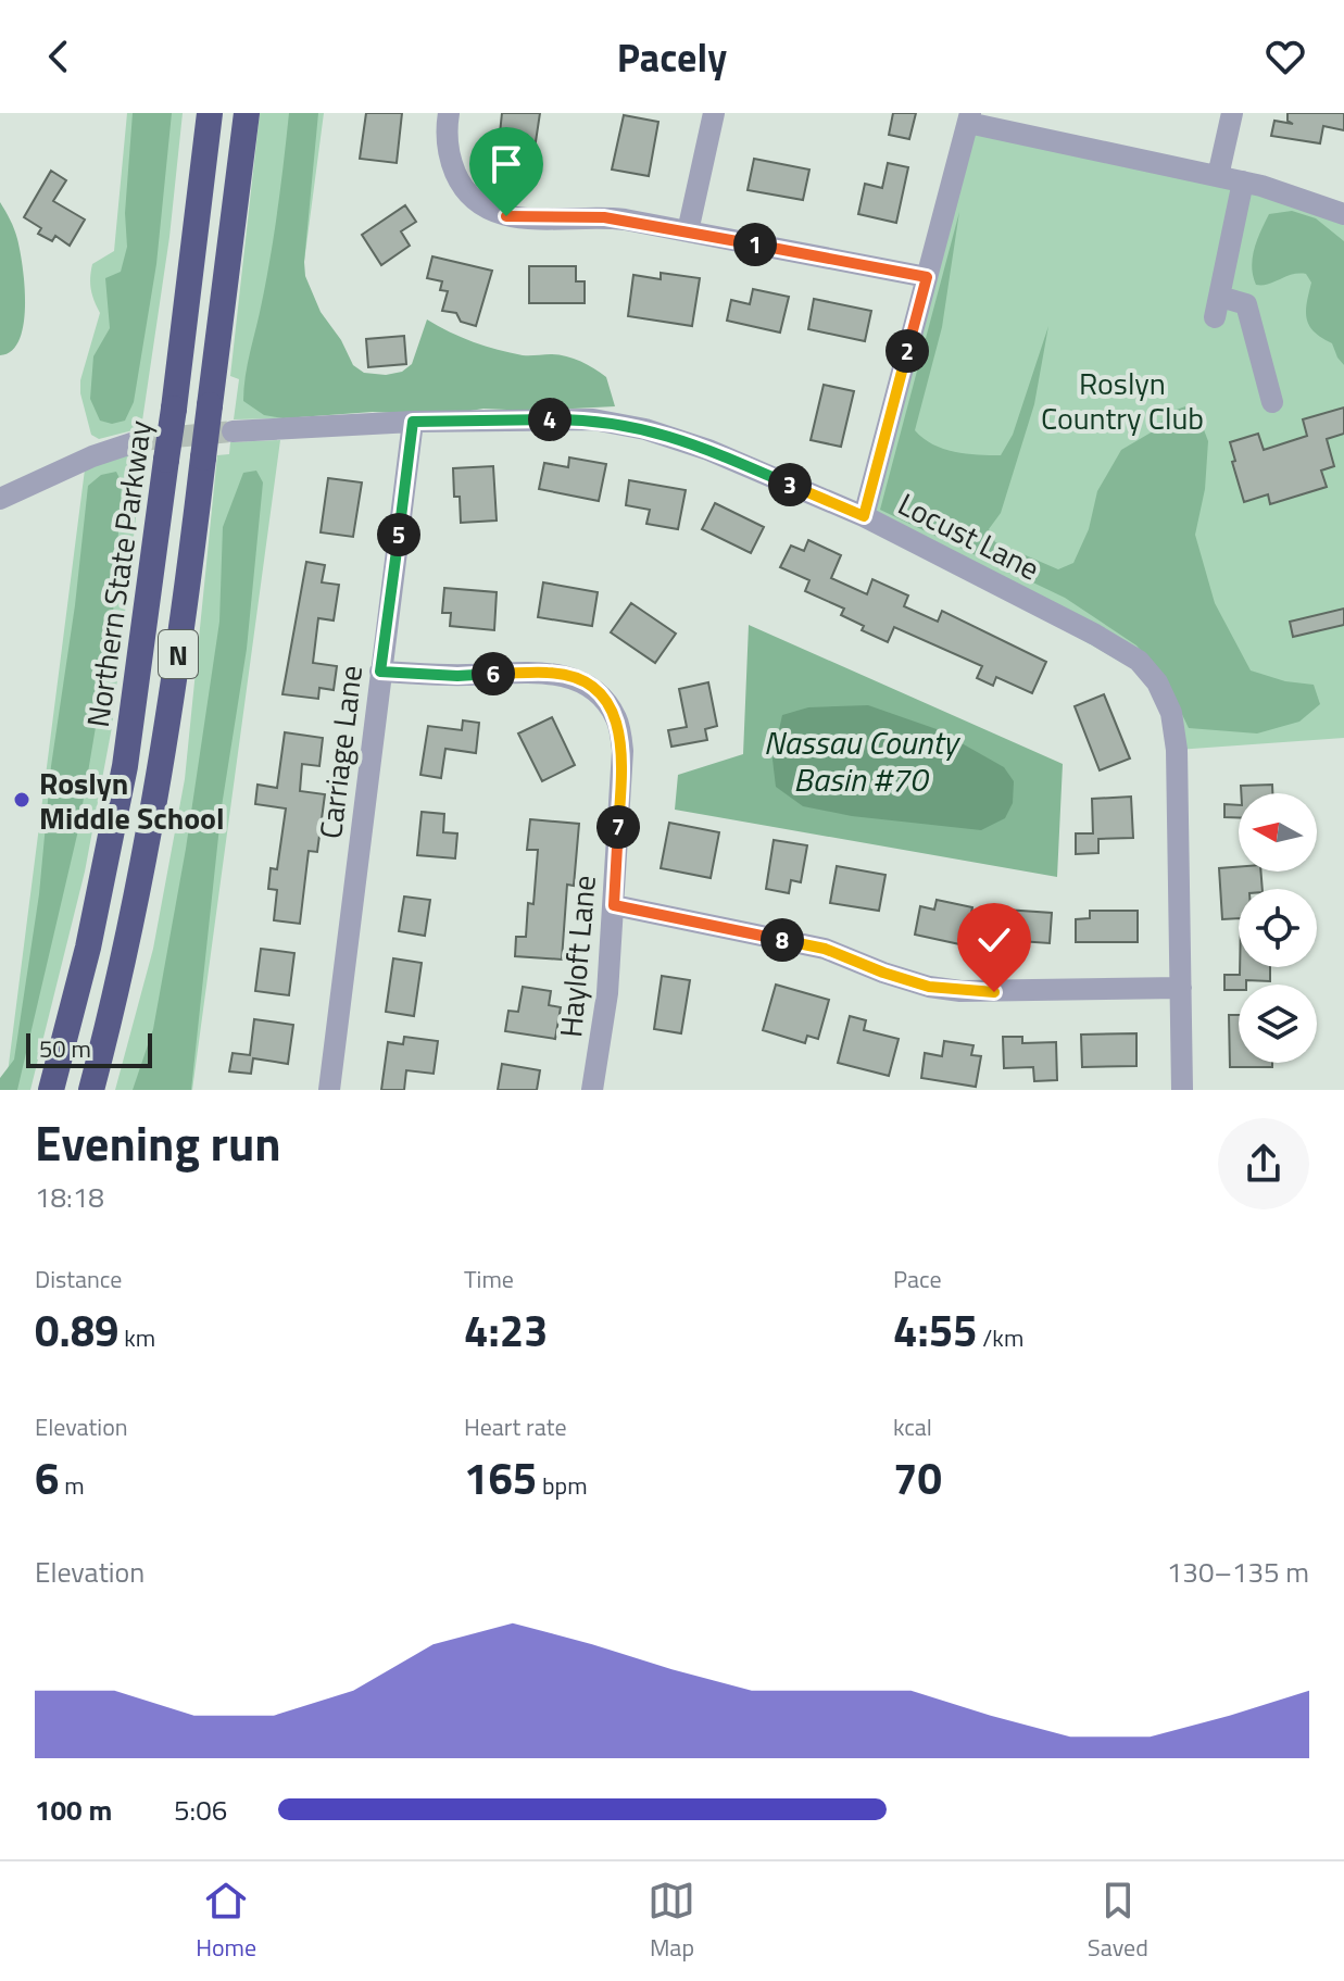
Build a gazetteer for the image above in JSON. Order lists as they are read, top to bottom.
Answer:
{
  "streets": {
    "highway": ["Northern State Parkway", "N"],
    "street": ["Locust Lane", "Carriage Lane", "Hayloft Lane"]
  },
  "crossings": [
    ["Locust Lane", "Carriage Lane"],
    ["Carriage Lane", "Hayloft Lane"]
  ],
  "water": ["Nassau County Basin #70"],
  "parks": ["Roslyn Country Club"],
  "places": ["Roslyn Middle School"],
  "scale_bar": "50 m",
  "north": "left",
  "page": {
    "header": "Pacely",
    "pins": [
      "1",
      "2",
      "4",
      "3",
      "5",
      "6",
      "7",
      "8"
    ],
    "scale": "50 m",
    "heading": ["Evening run", "18:18"],
    "stats": [
      ["Distance", "0.89 km"],
      ["Time", "4:23"],
      ["Pace", "4:55 /km"],
      ["Elevation", "6 m"],
      ["Heart rate", "165 bpm"],
      ["kcal", "70"]
    ],
    "chart": ["Elevation", "130–135 m"],
    "list": [
      {
        "name": "100 m",
        "note": "5:06"
      }
    ],
    "tabs": ["Home", "Map", "Saved"]
  }
}
